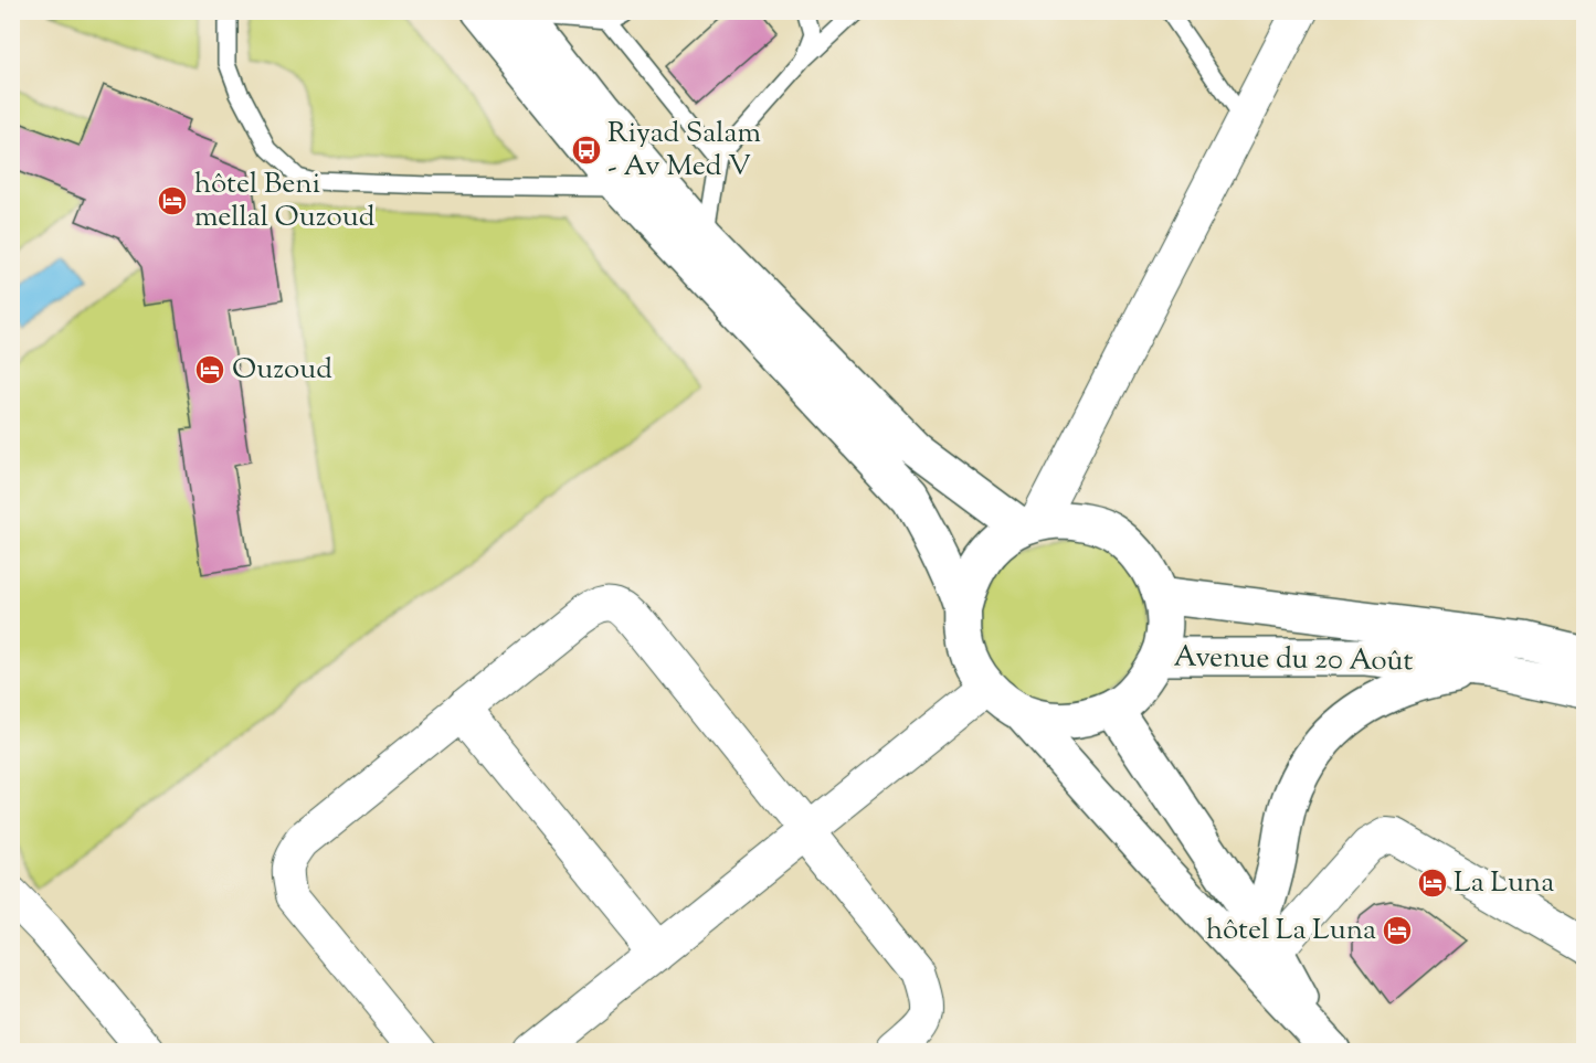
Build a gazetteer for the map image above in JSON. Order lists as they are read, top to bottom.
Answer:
{
  "streets": {
    "main road": ["Avenue du 20 Août"]
  },
  "places": {
    "bus stop": ["Riyad Salam - Av Med V"],
    "hotel": [
      "hôtel Beni mellal Ouzoud",
      "Ouzoud",
      "La Luna",
      "hôtel La Luna"
    ]
  }
}
